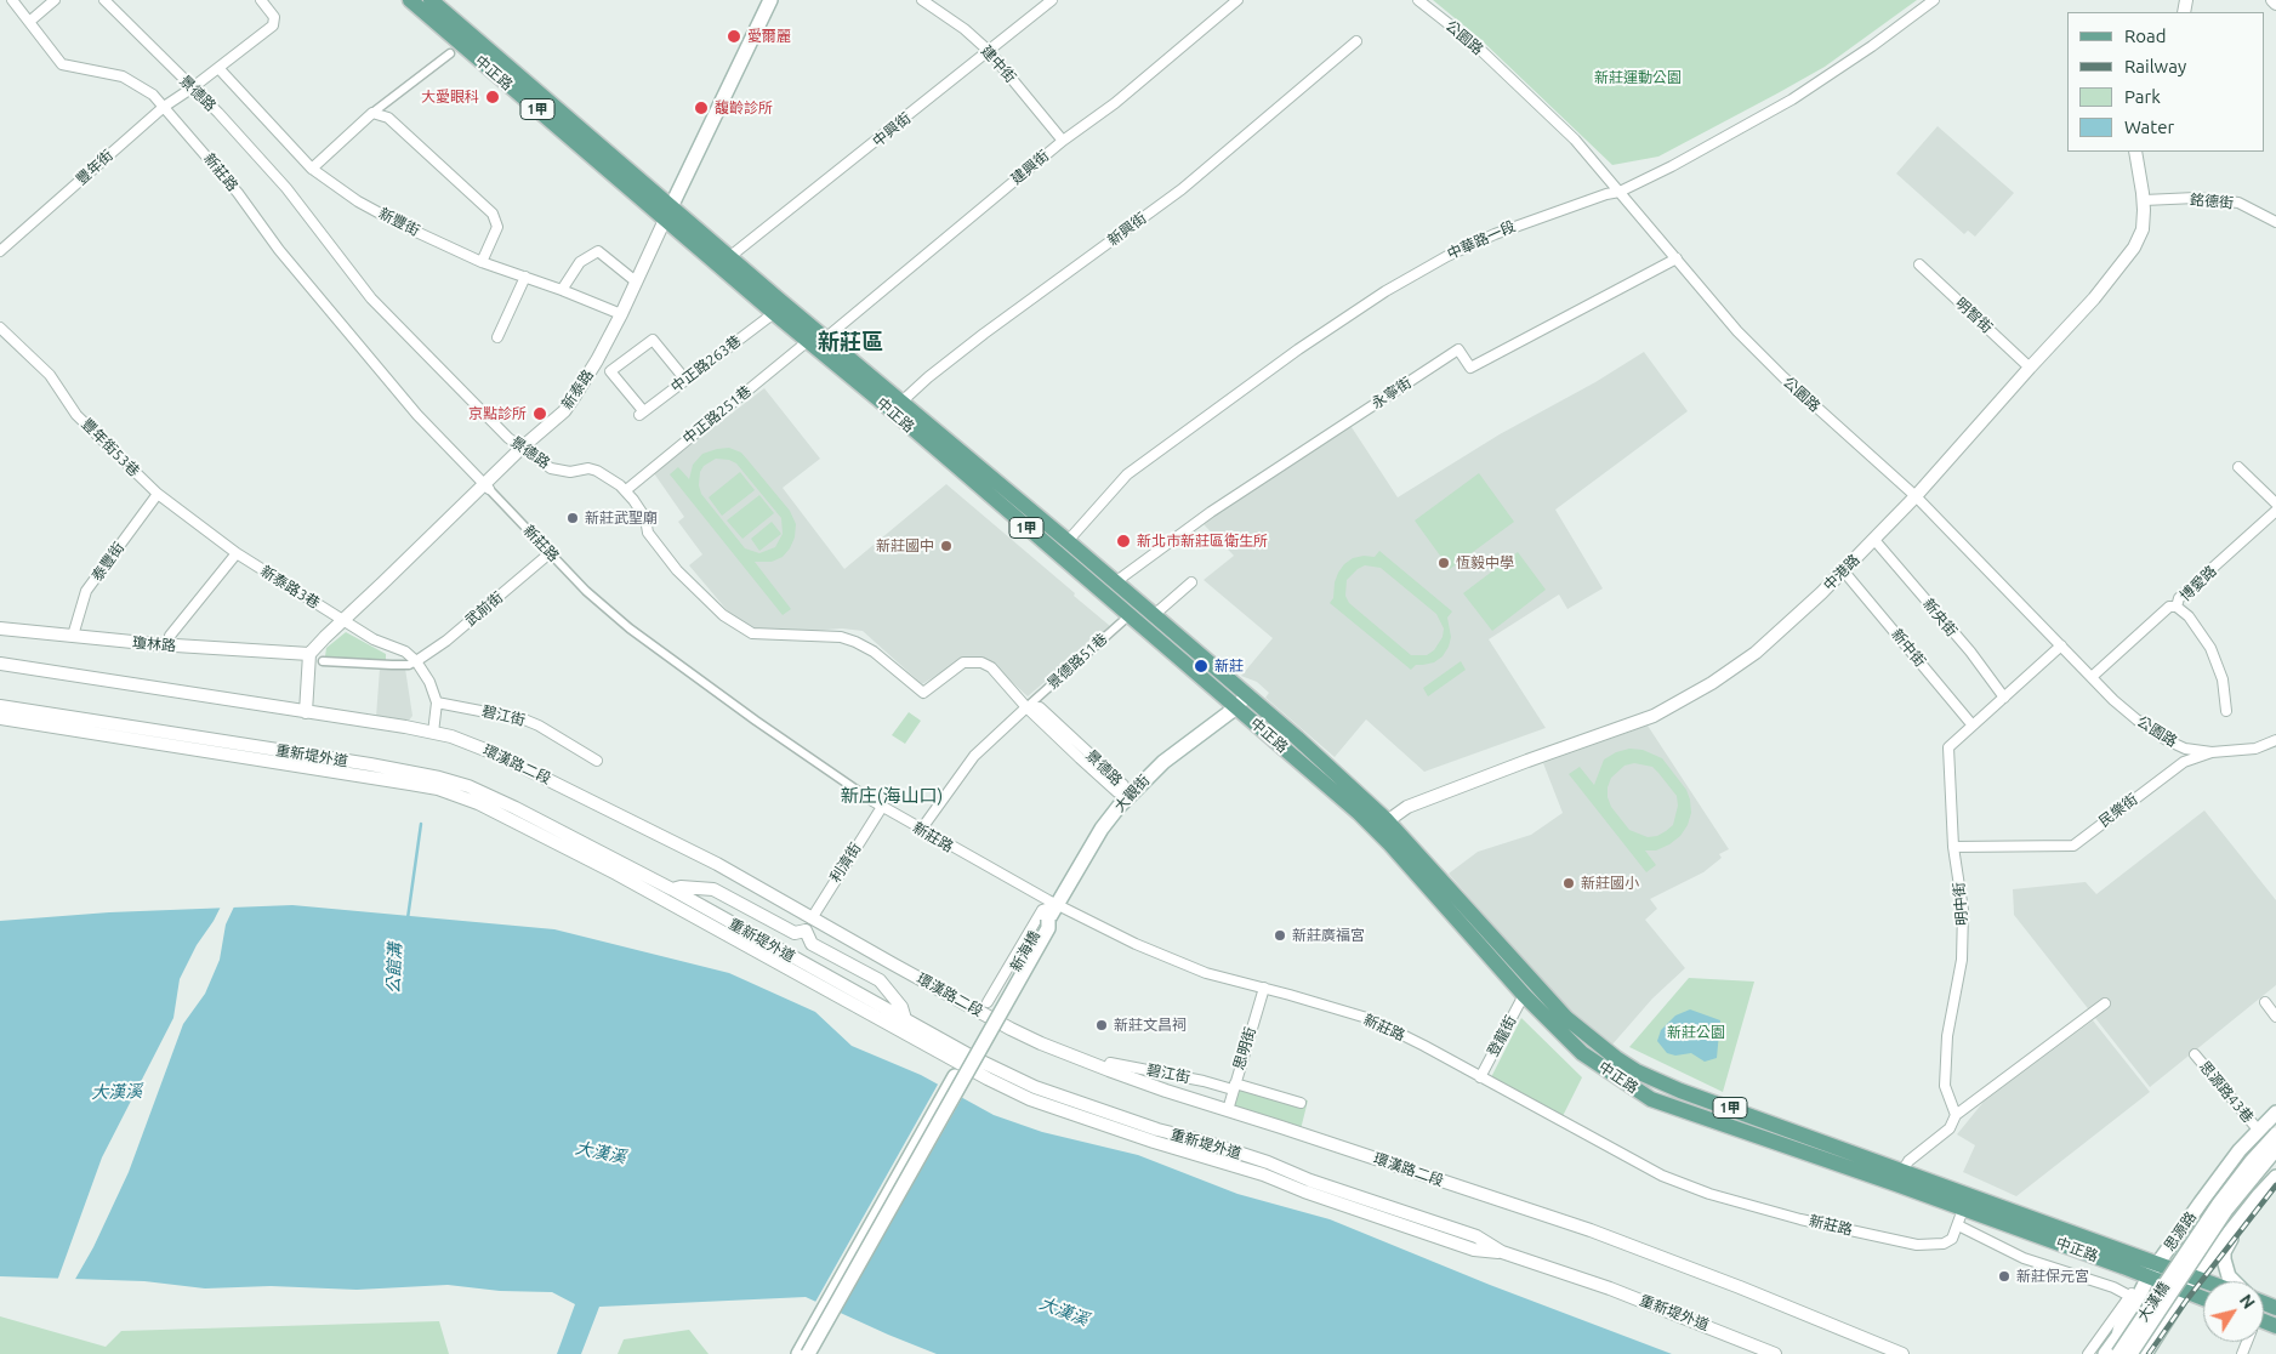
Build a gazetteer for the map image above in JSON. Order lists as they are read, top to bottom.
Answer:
{
  "streets": {
    "main road": [
      "中正路",
      "1甲",
      "新泰路",
      "大觀街",
      "新海橋",
      "思源路",
      "大漢橋"
    ],
    "street": [
      "公園路",
      "建中街",
      "景德路",
      "中興街",
      "豐年街",
      "建興街",
      "新莊路",
      "銘德街",
      "新豐街",
      "新興街",
      "中華路一段",
      "明智街",
      "中正路263巷",
      "永寧街",
      "中正路251巷",
      "豐年街53巷",
      "泰豐街",
      "中港路",
      "博愛路",
      "新泰路3巷",
      "武前街",
      "新央街",
      "瓊林路",
      "新中街",
      "景德路51巷",
      "碧江街",
      "重新堤外道",
      "環漢路二段",
      "民樂街",
      "利濟街",
      "明中街",
      "登龍街",
      "思明街",
      "思源路43巷"
    ]
  },
  "crossings": [
    ["公園路", "中華路一段"],
    ["公園路", "永寧街"],
    ["公園路", "中港路"],
    ["公園路", "博愛路"],
    ["公園路", "民樂街"],
    ["公園路", "明中街"],
    ["建中街", "中興街"],
    ["建中街", "建興街"],
    ["中正路", "中興街"],
    ["中正路", "建興街"],
    ["中正路", "新興街"],
    ["中正路", "中華路一段"],
    ["中正路", "中正路263巷"],
    ["中正路", "新泰路"],
    ["中正路", "永寧街"],
    ["中正路", "中正路251巷"],
    ["中正路", "中港路"],
    ["中正路", "景德路51巷"],
    ["中正路", "大觀街"],
    ["中正路", "登龍街"],
    ["中正路", "思源路"],
    ["景德路", "豐年街"],
    ["景德路", "新泰路"],
    ["景德路", "中正路251巷"],
    ["景德路", "景德路51巷"],
    ["景德路", "大觀街"],
    ["豐年街", "新莊路"],
    ["豐年街", "新豐街"],
    ["新莊路", "新泰路"],
    ["新莊路", "武前街"],
    ["新莊路", "大觀街"],
    ["新莊路", "利濟街"],
    ["新莊路", "登龍街"],
    ["新莊路", "思明街"],
    ["銘德街", "中港路"],
    ["新豐街", "新泰路"],
    ["明智街", "中港路"],
    ["新泰路", "新泰路3巷"],
    ["新泰路", "瓊林路"],
    ["豐年街53巷", "泰豐街"],
    ["豐年街53巷", "新泰路3巷"],
    ["泰豐街", "瓊林路"],
    ["中港路", "新央街"],
    ["中港路", "新中街"],
    ["新泰路3巷", "武前街"],
    ["新央街", "明中街"],
    ["新中街", "明中街"],
    ["碧江街", "環漢路二段"],
    ["碧江街", "思明街"],
    ["環漢路二段", "利濟街"],
    ["環漢路二段", "思明街"],
    ["大觀街", "新海橋"],
    ["民樂街", "明中街"],
    ["思源路43巷", "思源路"]
  ],
  "districts": ["新莊區", "新庄(海山口)"],
  "water": ["公館溝", "大漢溪"],
  "parks": ["新莊運動公園", "新莊公園"],
  "places": [
    "愛爾麗",
    "大愛眼科",
    "馥齡診所",
    "京點診所",
    "新莊武聖廟",
    "新北市新莊區衛生所",
    "新莊國中",
    "恆毅中學",
    "新莊",
    "新莊國小",
    "新莊廣福宮",
    "新莊文昌祠",
    "新莊保元宮"
  ],
  "legend": [
    "Road",
    "Railway",
    "Park",
    "Water"
  ],
  "north": "top right"
}
